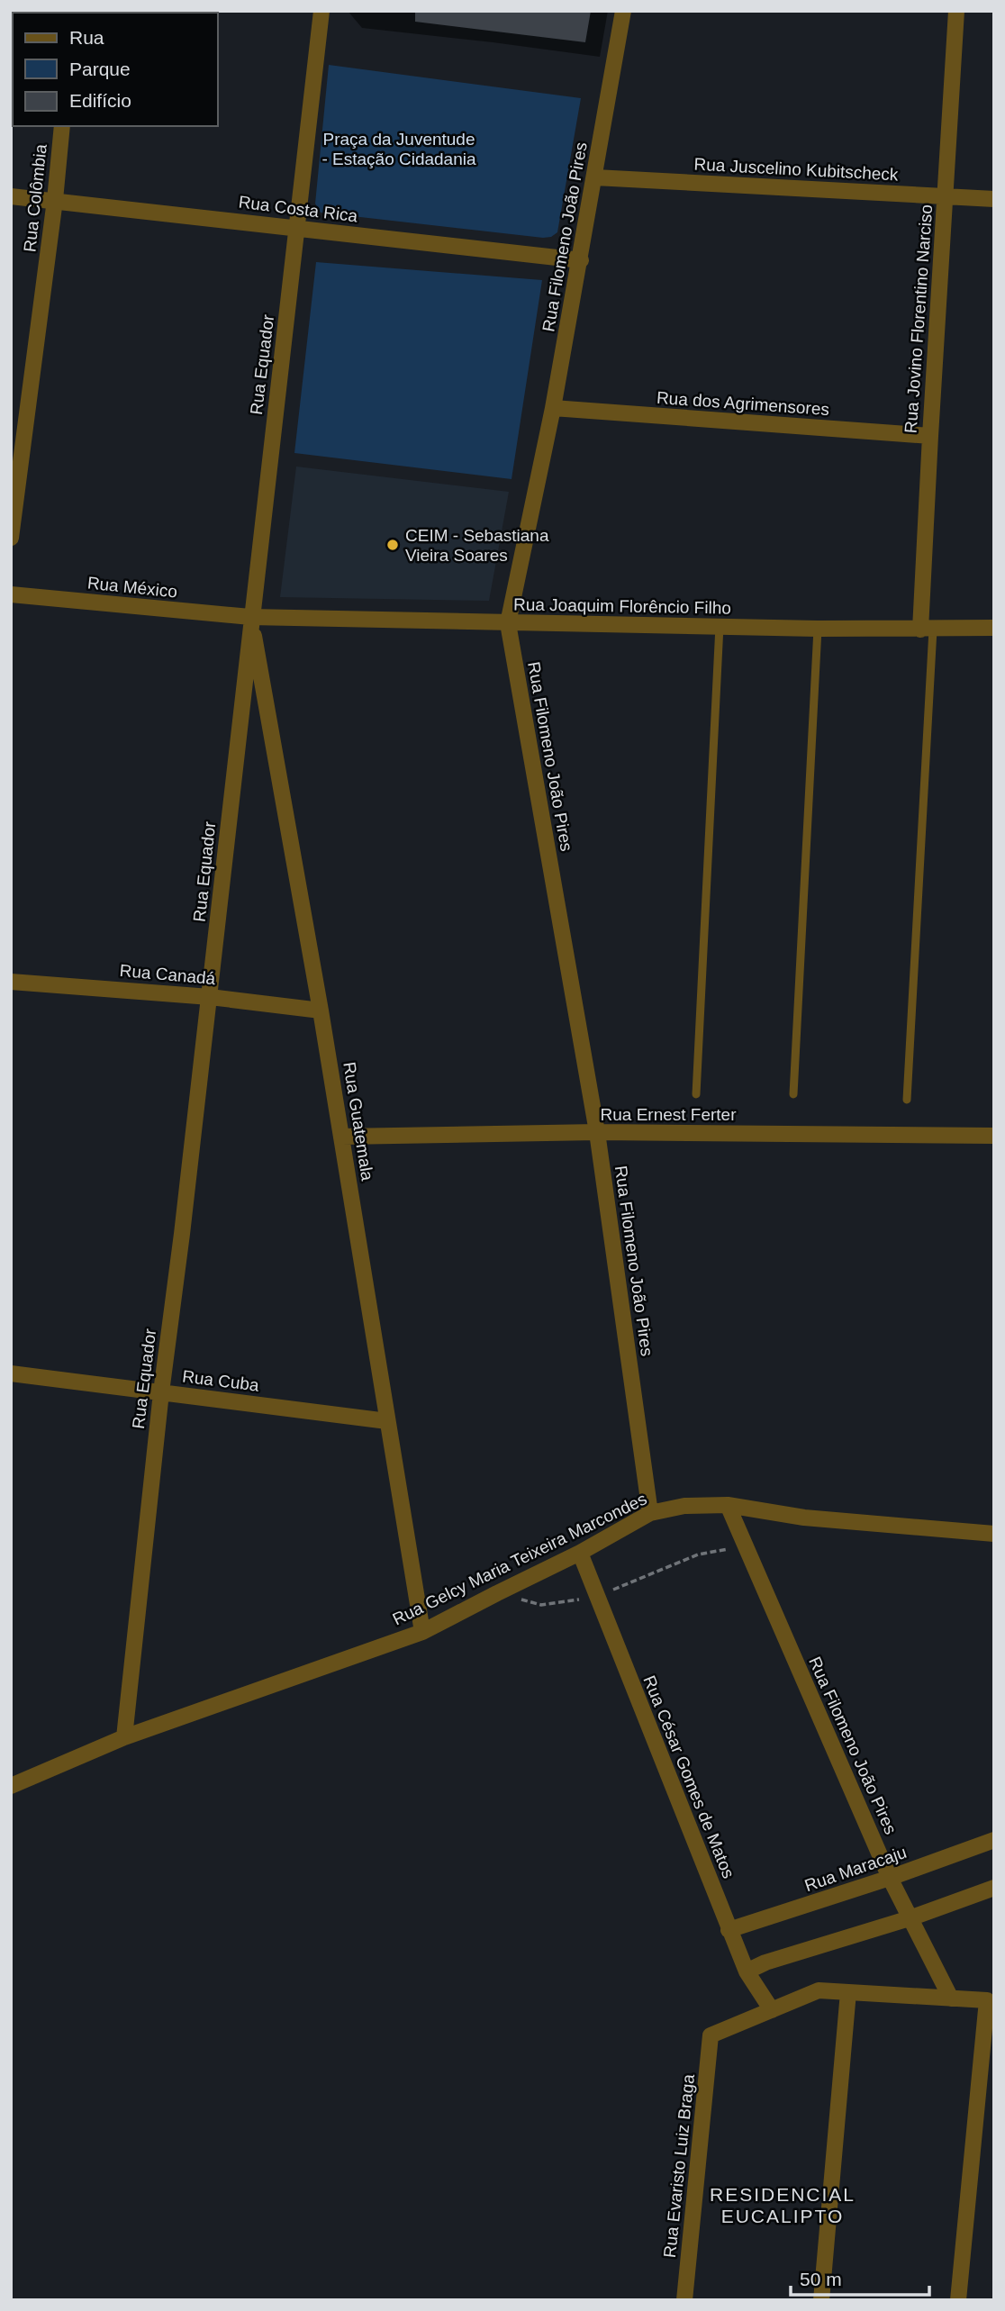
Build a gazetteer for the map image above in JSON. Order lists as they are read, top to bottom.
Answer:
{
  "streets": {
    "street": [
      "Rua Juscelino Kubitscheck",
      "Rua Colômbia",
      "Rua Costa Rica",
      "Rua Filomeno João Pires",
      "Rua Jovino Florentino Narciso",
      "Rua Equador",
      "Rua dos Agrimensores",
      "Rua México",
      "Rua Joaquim Florêncio Filho",
      "Rua Canadá",
      "Rua Ernest Ferter",
      "Rua Guatemala",
      "Rua Cuba",
      "Rua Gelcy Maria Teixeira Marcondes",
      "Rua César Gomes de Matos",
      "Rua Maracaju",
      "Rua Evaristo Luiz Braga"
    ]
  },
  "crossings": [
    ["Rua Juscelino Kubitscheck", "Rua Filomeno João Pires"],
    ["Rua Juscelino Kubitscheck", "Rua Jovino Florentino Narciso"],
    ["Rua Colômbia", "Rua Costa Rica"],
    ["Rua Costa Rica", "Rua Filomeno João Pires"],
    ["Rua Costa Rica", "Rua Equador"],
    ["Rua Filomeno João Pires", "Rua dos Agrimensores"],
    ["Rua Filomeno João Pires", "Rua Joaquim Florêncio Filho"],
    ["Rua Filomeno João Pires", "Rua Ernest Ferter"],
    ["Rua Filomeno João Pires", "Rua Gelcy Maria Teixeira Marcondes"],
    ["Rua Filomeno João Pires", "Rua Maracaju"],
    ["Rua Jovino Florentino Narciso", "Rua dos Agrimensores"],
    ["Rua Jovino Florentino Narciso", "Rua Joaquim Florêncio Filho"],
    ["Rua Equador", "Rua México"],
    ["Rua Equador", "Rua Joaquim Florêncio Filho"],
    ["Rua Equador", "Rua Canadá"],
    ["Rua Equador", "Rua Guatemala"],
    ["Rua Equador", "Rua Cuba"],
    ["Rua Equador", "Rua Gelcy Maria Teixeira Marcondes"],
    ["Rua México", "Rua Joaquim Florêncio Filho"],
    ["Rua México", "Rua Guatemala"],
    ["Rua Joaquim Florêncio Filho", "Rua Guatemala"],
    ["Rua Canadá", "Rua Guatemala"],
    ["Rua Ernest Ferter", "Rua Guatemala"],
    ["Rua Guatemala", "Rua Cuba"],
    ["Rua Guatemala", "Rua Gelcy Maria Teixeira Marcondes"],
    ["Rua Gelcy Maria Teixeira Marcondes", "Rua César Gomes de Matos"],
    ["Rua César Gomes de Matos", "Rua Maracaju"],
    ["Rua César Gomes de Matos", "Rua Evaristo Luiz Braga"]
  ],
  "districts": ["RESIDENCIAL EUCALIPTO"],
  "parks": ["Praça da Juventude - Estação Cidadania"],
  "places": ["CEIM - Sebastiana Vieira Soares"],
  "legend": ["Rua", "Parque", "Edifício"],
  "scale_bar": "50 m"
}
